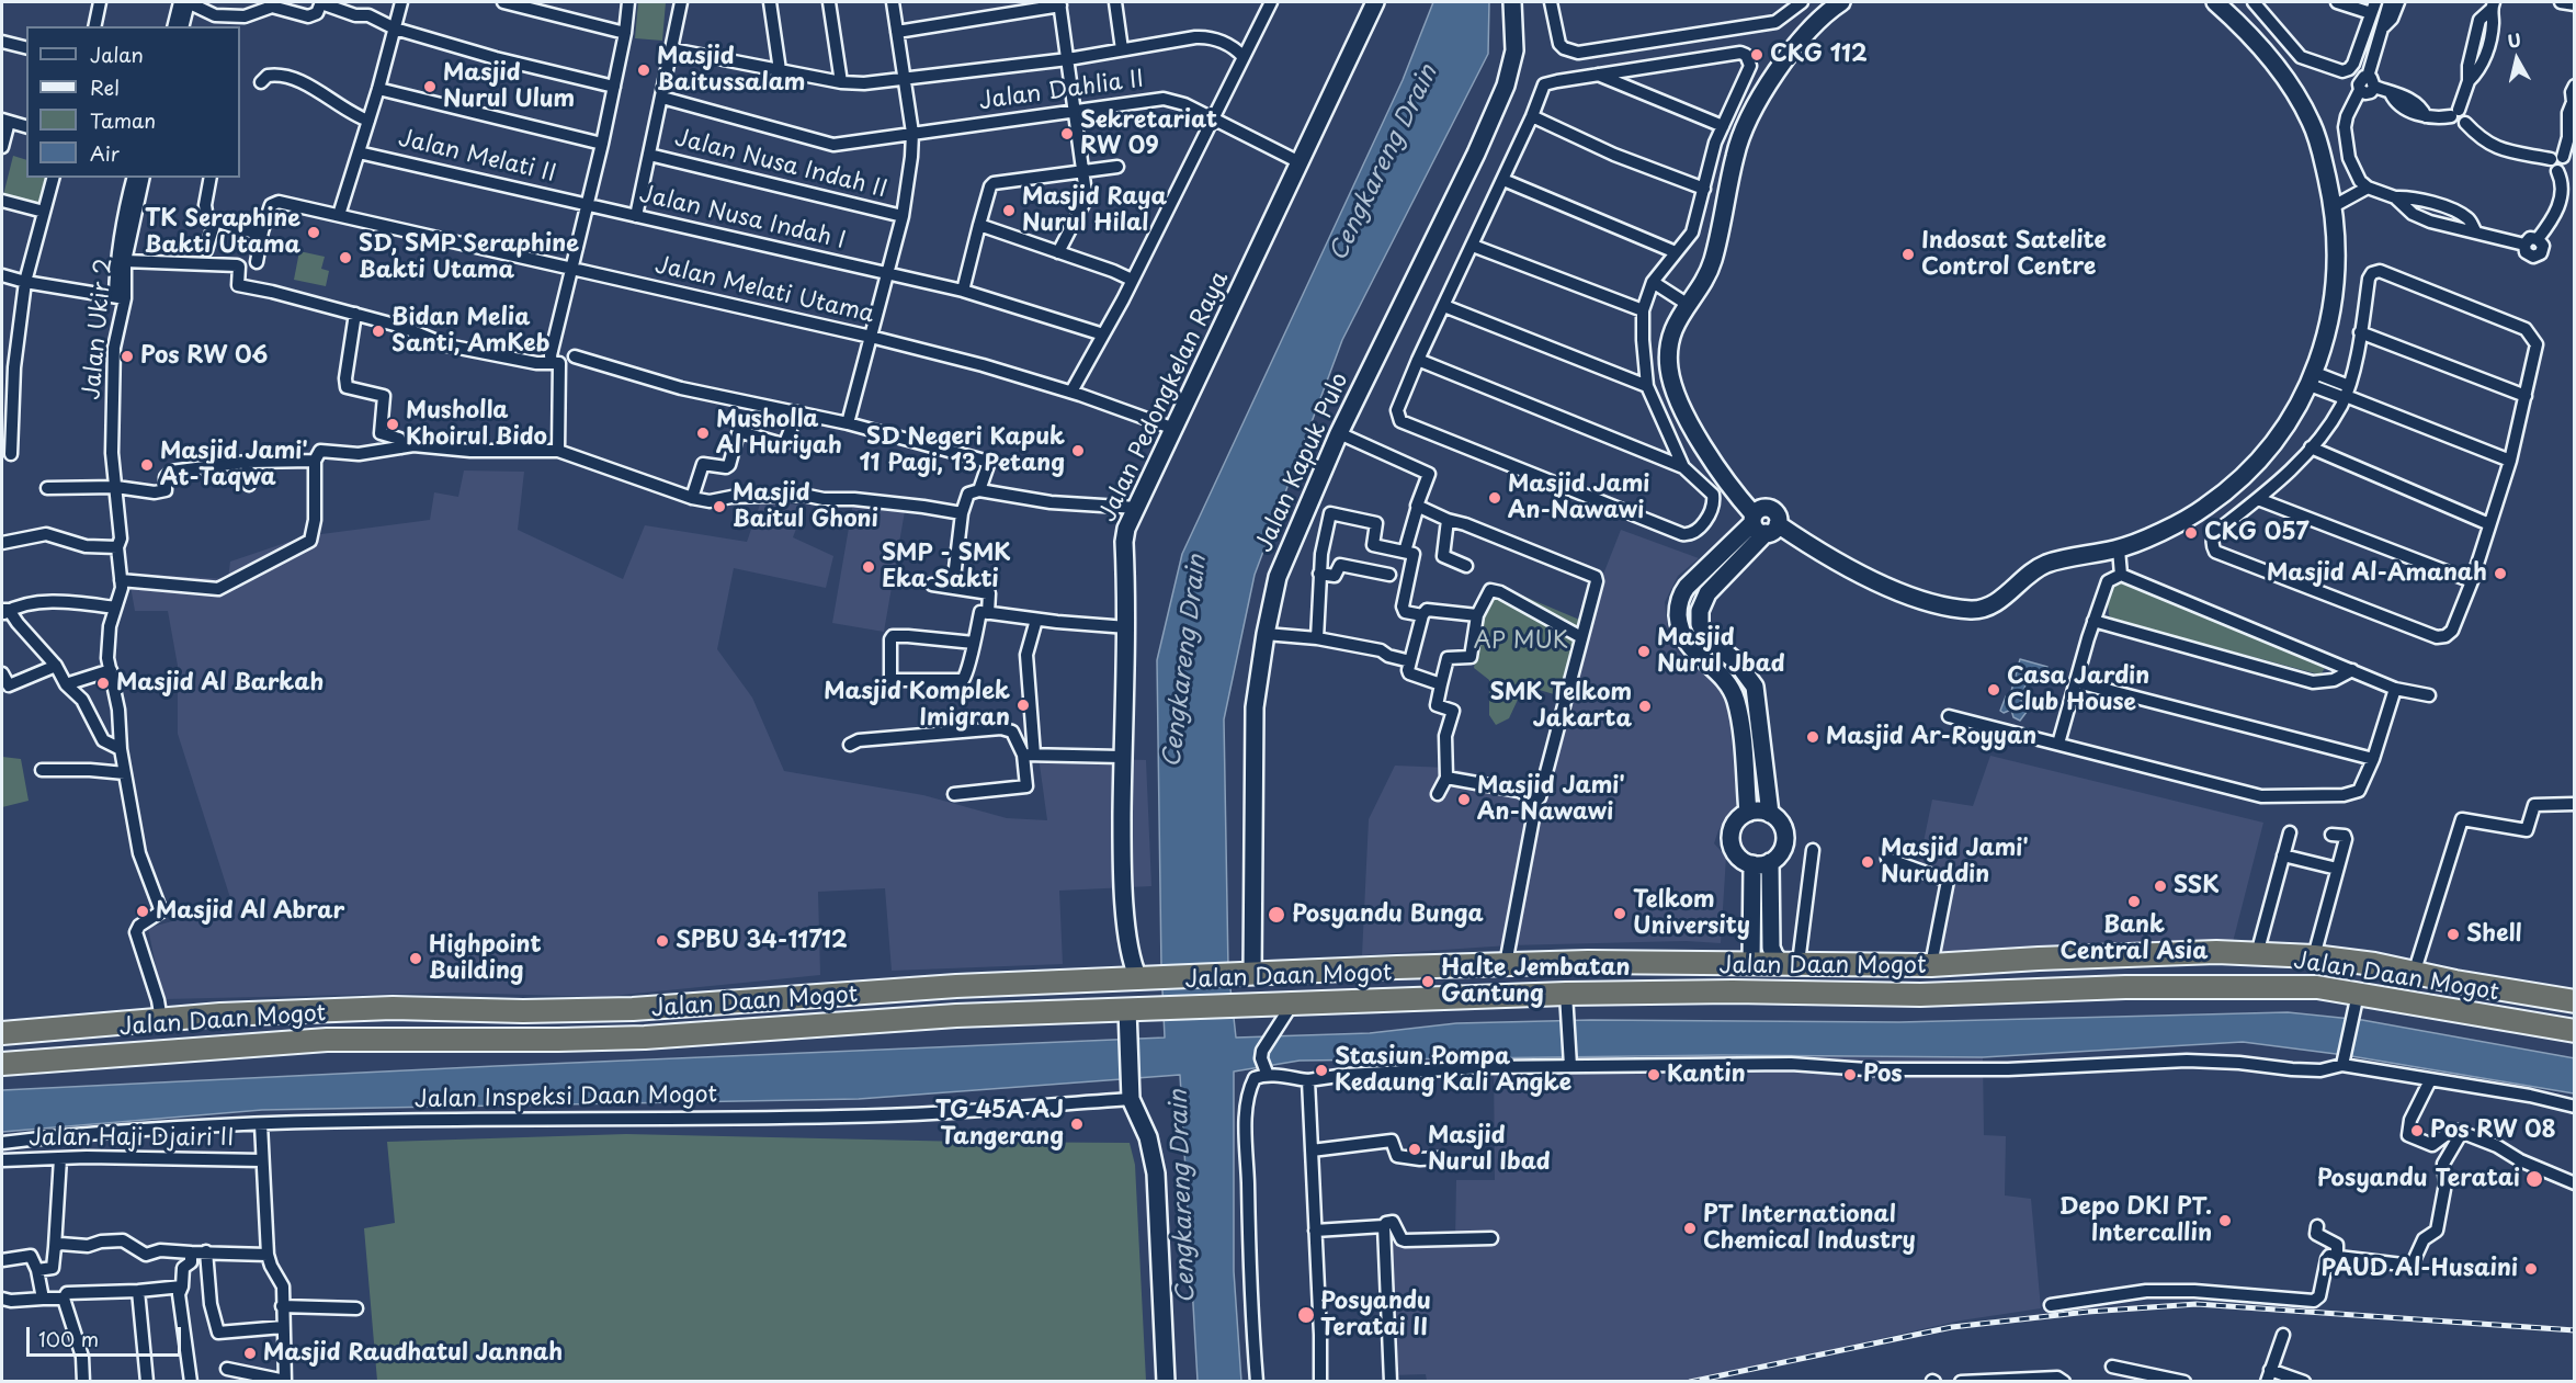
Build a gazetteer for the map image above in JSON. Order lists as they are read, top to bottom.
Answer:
{
  "streets": {
    "highway": ["Jalan Daan Mogot"],
    "street": [
      "Jalan Dahlia II",
      "Jalan Melati II",
      "Jalan Nusa Indah II",
      "Jalan Nusa Indah I",
      "Jalan Melati Utama",
      "Jalan Ukir 2",
      "Jalan Pedongkelan Raya",
      "Jalan Kapuk Pulo",
      "Jalan Inspeksi Daan Mogot",
      "Jalan Haji Djairi II"
    ]
  },
  "crossings": [
    ["Jalan Dahlia II", "Jalan Pedongkelan Raya"],
    ["Jalan Melati II", "Jalan Nusa Indah I"],
    ["Jalan Melati Utama", "Jalan Pedongkelan Raya"],
    ["Jalan Ukir 2", "Jalan Daan Mogot"],
    ["Jalan Pedongkelan Raya", "Jalan Daan Mogot"],
    ["Jalan Kapuk Pulo", "Jalan Daan Mogot"]
  ],
  "water": ["Cengkareng Drain"],
  "parks": ["AP MUK"],
  "places": [
    "CKG 112",
    "Masjid Baitussalam",
    "Masjid Nurul Ulum",
    "Sekretariat RW 09",
    "Masjid Raya Nurul Hilal",
    "TK Seraphine Bakti Utama",
    "Indosat Satelite Control Centre",
    "SD, SMP Seraphine Bakti Utama",
    "Bidan Melia Santi, AmKeb",
    "Pos RW 06",
    "Musholla Khoirul Bido",
    "Musholla Al Huriyah",
    "SD Negeri Kapuk 11 Pagi, 13 Petang",
    "Masjid Jami' At-Taqwa",
    "Masjid Jami An-Nawawi",
    "Masjid Baitul Ghoni",
    "CKG 057",
    "SMP - SMK Eka Sakti",
    "Masjid Al-Amanah",
    "Masjid Nurul Jbad",
    "Masjid Al Barkah",
    "Casa Jardin Club House",
    "Masjid Komplek Imigran",
    "SMK Telkom Jakarta",
    "Masjid Ar-Royyan",
    "Masjid Jami' An-Nawawi",
    "Masjid Jami' Nuruddin",
    "SSK",
    "Bank Central Asia",
    "Masjid Al Abrar",
    "Telkom University",
    "Posyandu Bunga",
    "Shell",
    "SPBU 34-11712",
    "Highpoint Building",
    "Halte Jembatan Gantung",
    "Stasiun Pompa Kedaung Kali Angke",
    "Kantin",
    "Pos",
    "TG 45A AJ Tangerang",
    "Pos RW 08",
    "Masjid Nurul Ibad",
    "Posyandu Teratai",
    "Depo DKI PT. Intercallin",
    "PT International Chemical Industry",
    "PAUD Al-Husaini",
    "Posyandu Teratai II",
    "Masjid Raudhatul Jannah"
  ],
  "legend": [
    "Jalan",
    "Rel",
    "Taman",
    "Air"
  ],
  "scale_bar": "100 m",
  "north": "top"
}
